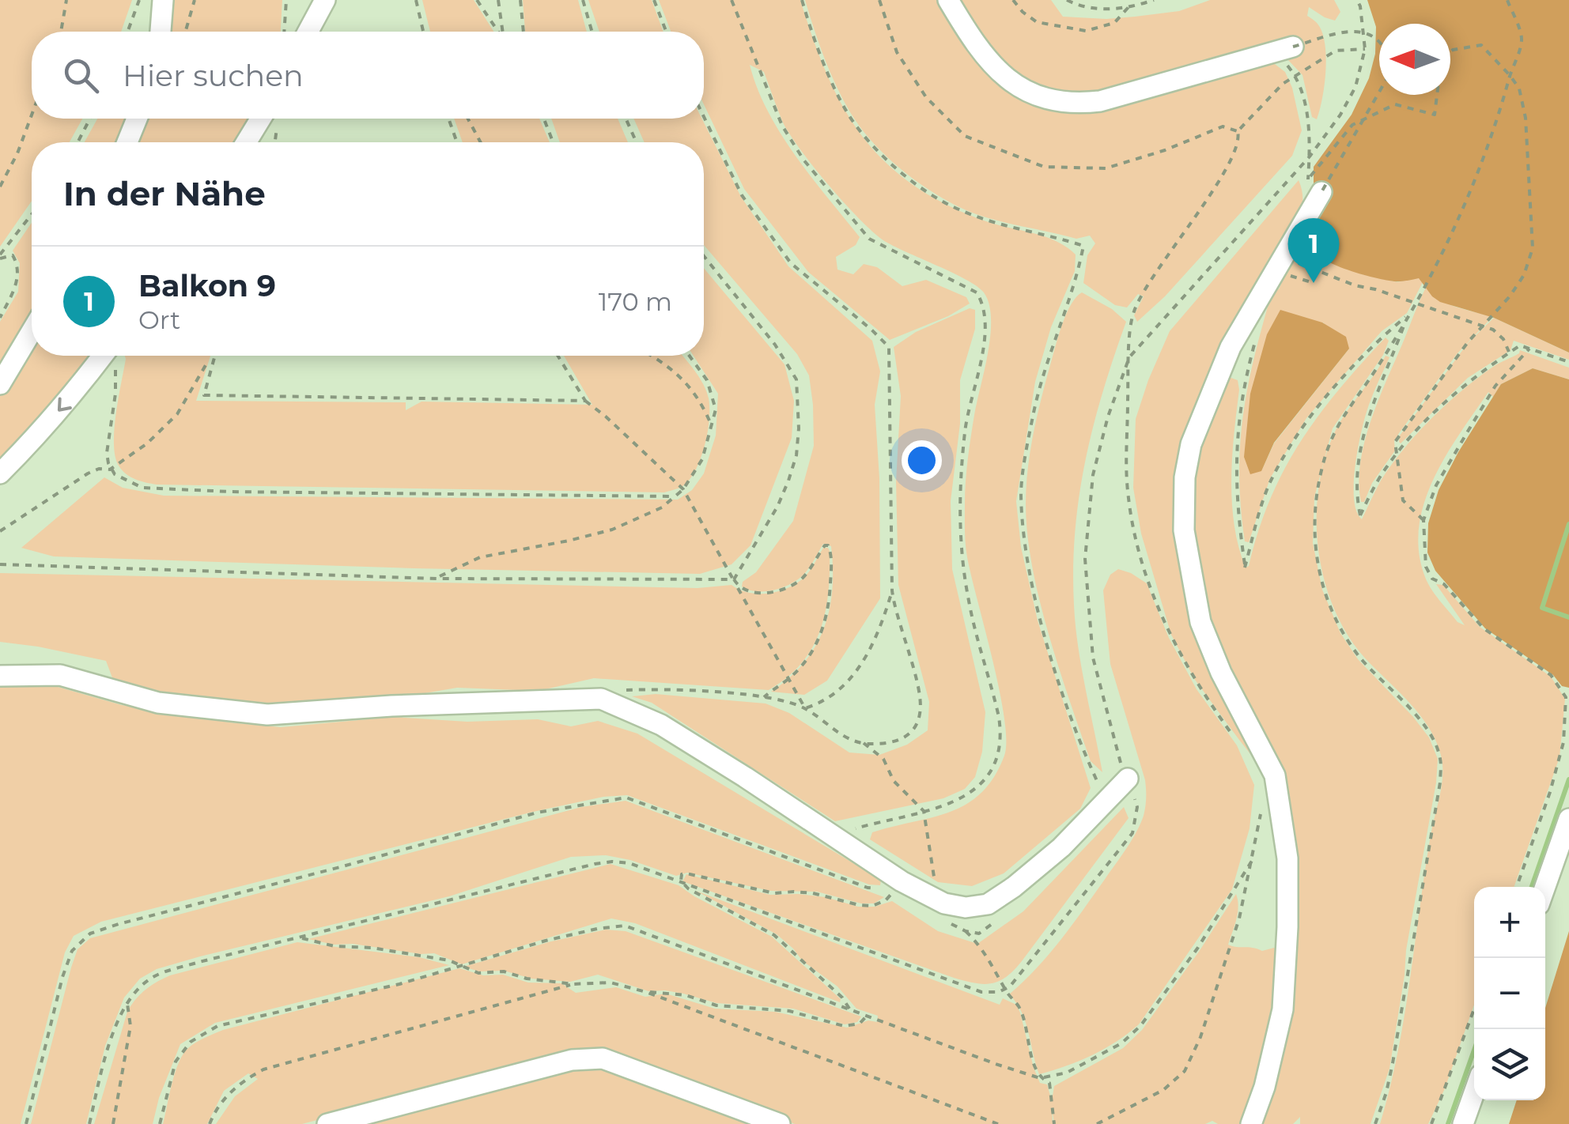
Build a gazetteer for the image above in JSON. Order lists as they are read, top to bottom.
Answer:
{
  "north": "left",
  "page": {
    "search": "Hier suchen",
    "heading": "In der Nähe",
    "pins": "1",
    "list": [
      {
        "mark": "1",
        "name": "Balkon 9",
        "note": "Ort",
        "value": "170 m"
      }
    ],
    "map_buttons": ["+", "−"]
  }
}
